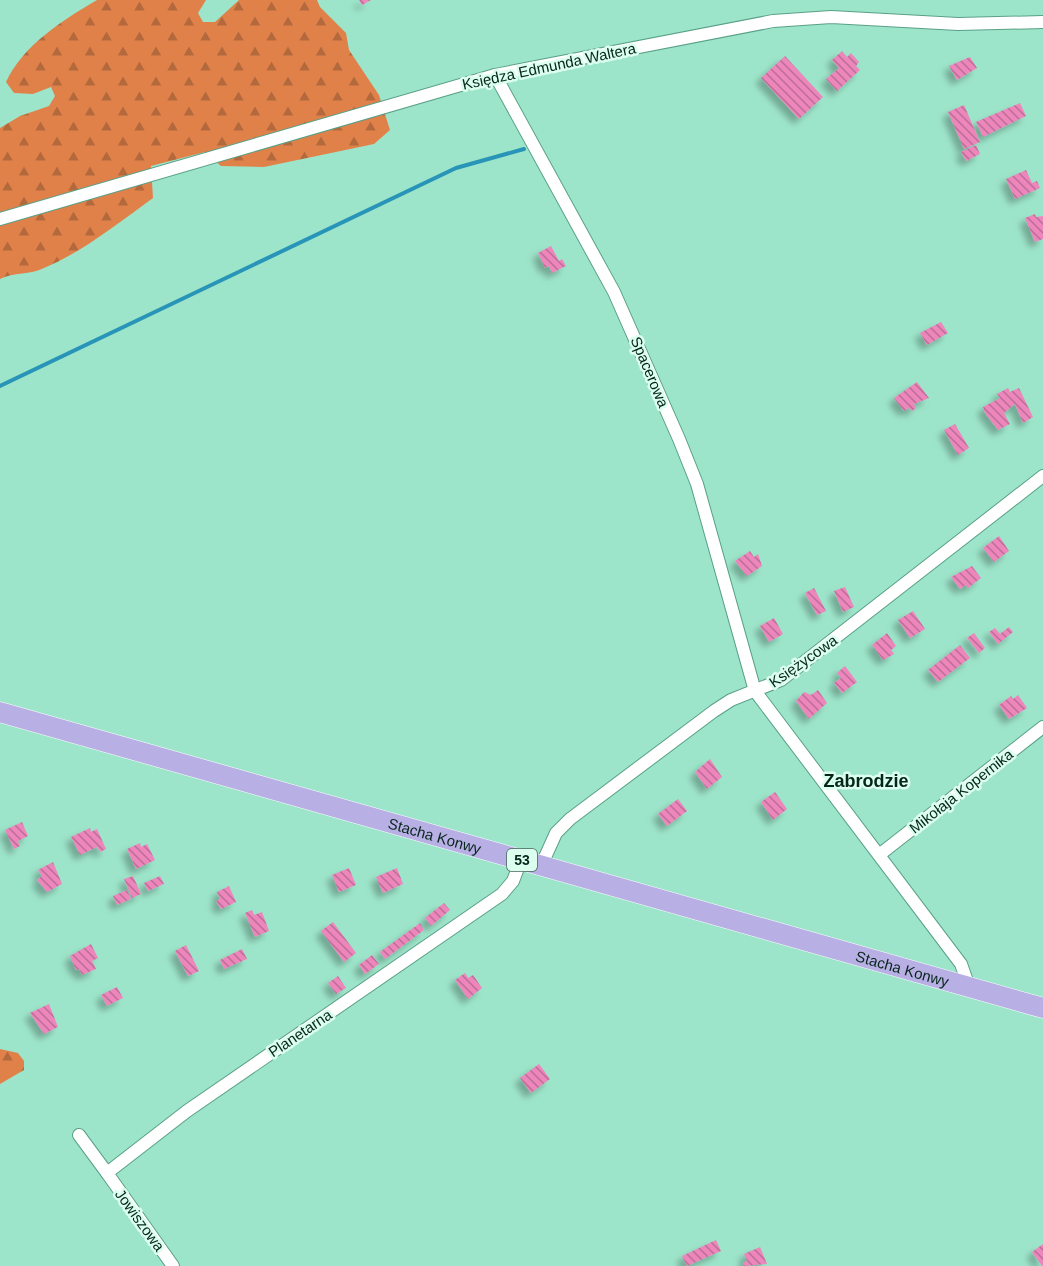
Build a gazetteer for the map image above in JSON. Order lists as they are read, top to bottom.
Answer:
{
  "streets": {
    "main road": ["Stacha Konwy", "53"],
    "street": [
      "Księdza Edmunda Waltera",
      "Spacerowa",
      "Księżycowa",
      "Mikołaja Kopernika",
      "Planetarna",
      "Jowiszowa"
    ]
  },
  "crossings": [
    ["Księdza Edmunda Waltera", "Spacerowa"],
    ["Spacerowa", "Księżycowa"],
    ["Księżycowa", "Stacha Konwy"],
    ["Stacha Konwy", "Planetarna"],
    ["Planetarna", "Jowiszowa"]
  ],
  "districts": ["Zabrodzie"]
}
